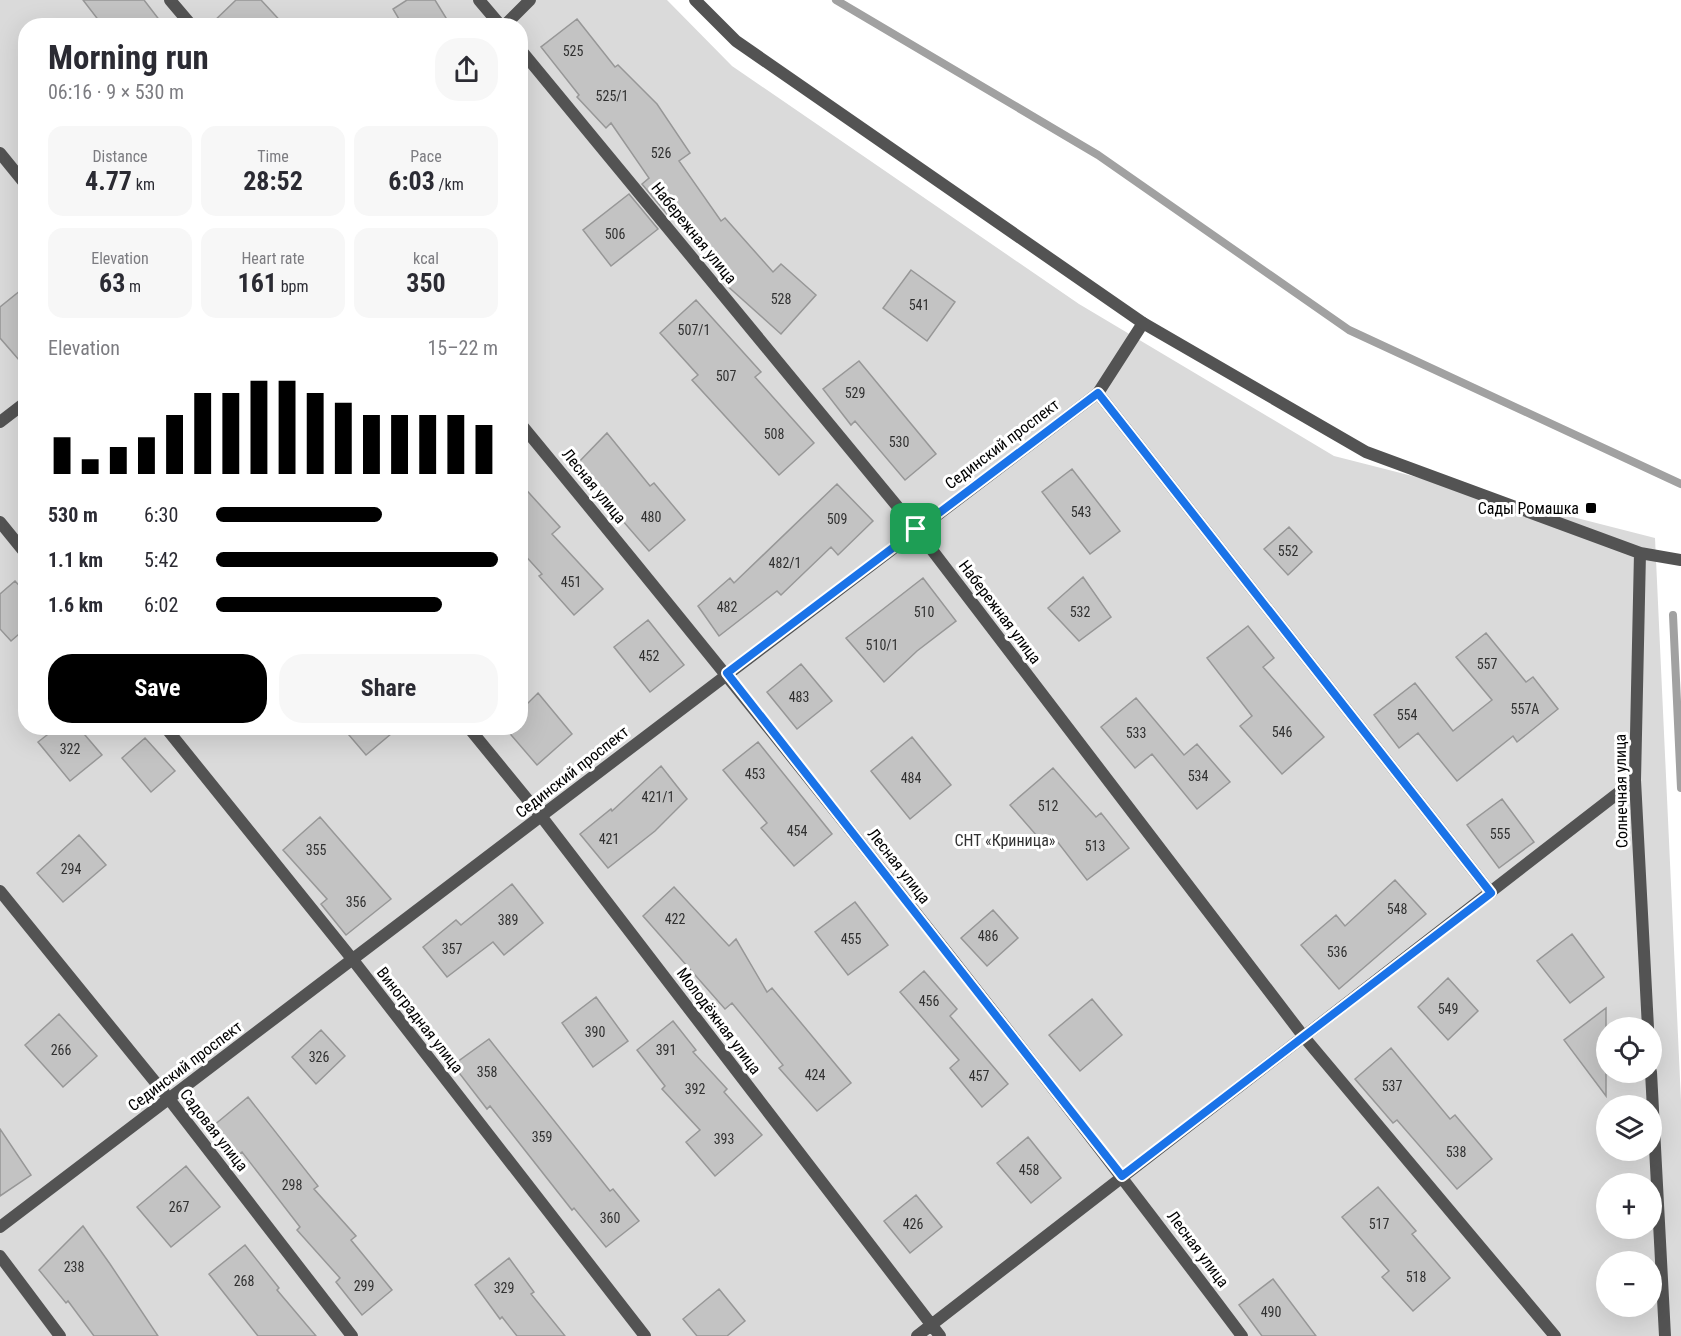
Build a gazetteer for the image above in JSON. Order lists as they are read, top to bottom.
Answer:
{
  "streets": {
    "street": [
      "Набережная улица",
      "Сединский проспект",
      "Лесная улица",
      "Солнечная улица",
      "Виноградная улица",
      "Молодёжная улица",
      "Садовая улица"
    ]
  },
  "crossings": [
    ["Набережная улица", "Сединский проспект"],
    ["Сединский проспект", "Лесная улица"],
    ["Сединский проспект", "Виноградная улица"],
    ["Сединский проспект", "Молодёжная улица"],
    ["Сединский проспект", "Садовая улица"]
  ],
  "parks": ["СНТ «Криница»"],
  "places": {
    "transit": ["Сады Ромашка"]
  },
  "house_numbers": [
    "525",
    "525/1",
    "526",
    "506",
    "528",
    "541",
    "507/1",
    "507",
    "529",
    "508",
    "530",
    "543",
    "480",
    "509",
    "552",
    "482/1",
    "451",
    "482",
    "510",
    "532",
    "510/1",
    "452",
    "557",
    "483",
    "557А",
    "554",
    "546",
    "533",
    "322",
    "453",
    "534",
    "484",
    "421/1",
    "512",
    "454",
    "555",
    "421",
    "513",
    "355",
    "294",
    "356",
    "548",
    "422",
    "389",
    "486",
    "455",
    "357",
    "536",
    "456",
    "549",
    "390",
    "266",
    "391",
    "326",
    "358",
    "424",
    "457",
    "537",
    "392",
    "359",
    "393",
    "538",
    "458",
    "298",
    "267",
    "360",
    "426",
    "517",
    "238",
    "518",
    "268",
    "299",
    "329",
    "490"
  ],
  "page": {
    "heading": ["Morning run", "06:16 · 9 × 530 m"],
    "stats": [
      ["Distance", "4.77 km"],
      ["Time", "28:52"],
      ["Pace", "6:03 /km"],
      ["Elevation", "63 m"],
      ["Heart rate", "161 bpm"],
      ["kcal", "350"]
    ],
    "chart": ["Elevation", "15–22 m"],
    "list": [
      {
        "name": "530 m",
        "note": "6:30"
      },
      {
        "name": "1.1 km",
        "note": "5:42"
      },
      {
        "name": "1.6 km",
        "note": "6:02"
      }
    ],
    "buttons": ["Save", "Share"],
    "map_buttons": ["+", "−"]
  }
}
